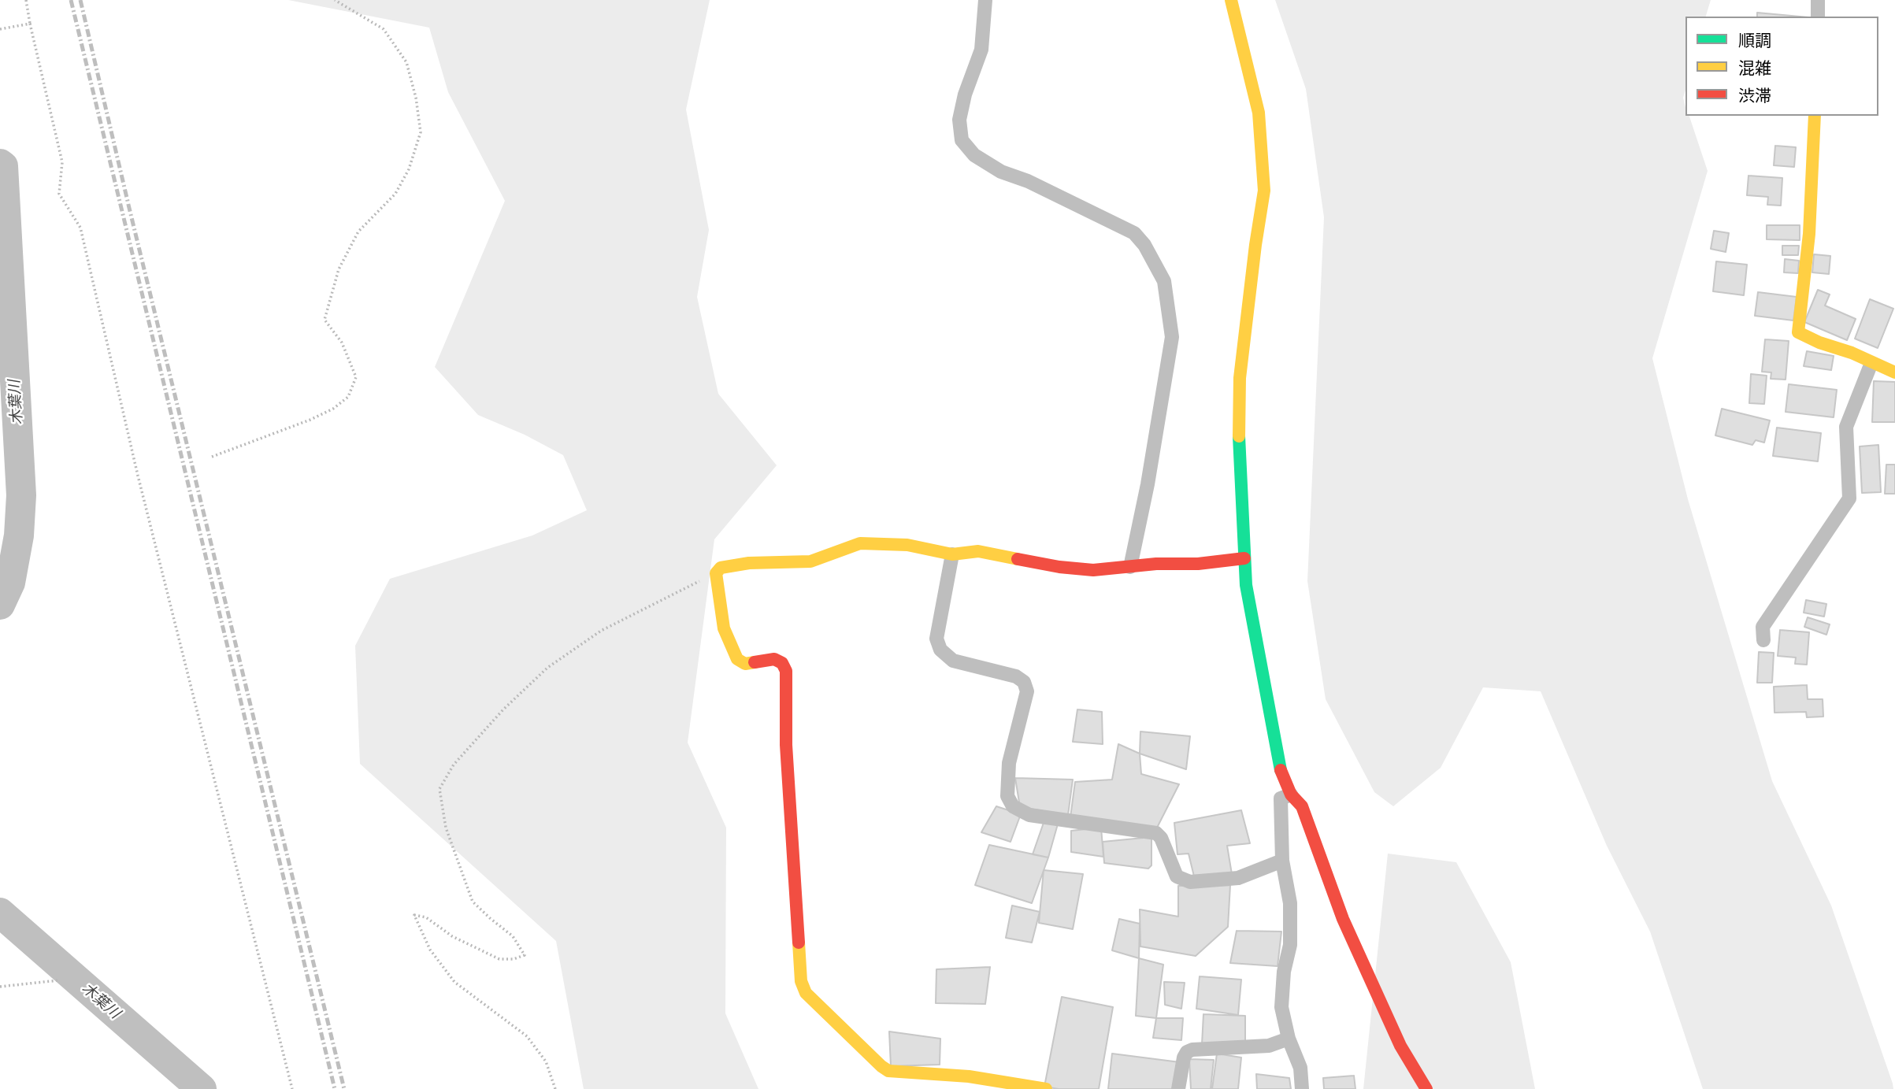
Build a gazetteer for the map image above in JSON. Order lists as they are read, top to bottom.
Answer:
{
  "water": ["木葉川"],
  "legend": ["順調", "混雑", "渋滞"]
}
